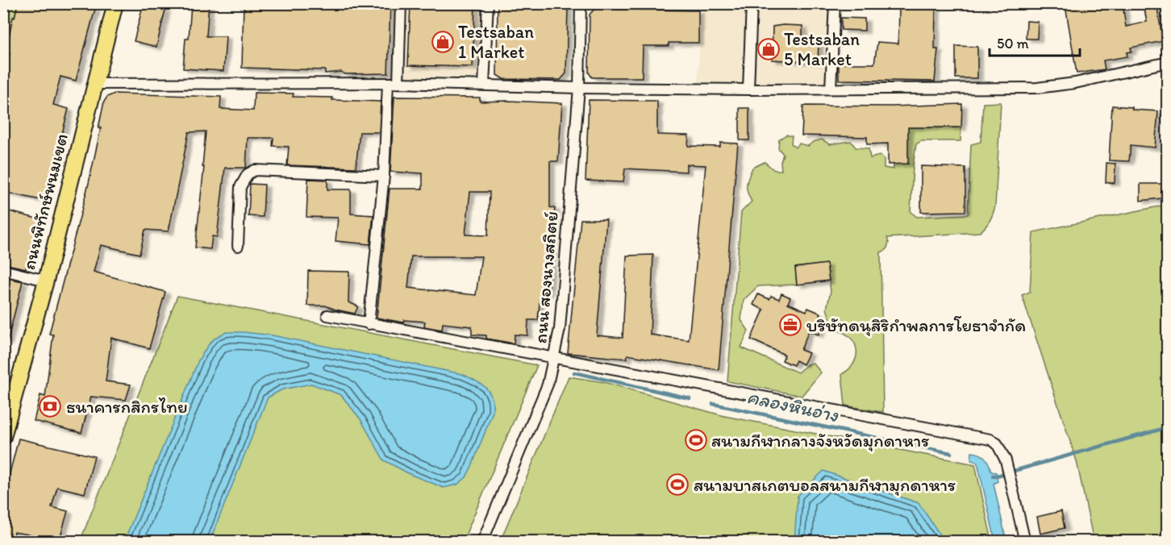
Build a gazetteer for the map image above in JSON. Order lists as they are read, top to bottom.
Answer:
{
  "streets": {
    "main road": ["ถนนพิทักษ์พนมเขต"],
    "street": ["ถนน สองนางสถิตย์"]
  },
  "water": ["คลองหินอ่าง"],
  "places": {
    "shop": ["Testsaban 1 Market", "Testsaban 5 Market"],
    "office": ["บริษัทดนุสิริกำพลการโยธาจำกัด"],
    "bank": ["ธนาคารกสิกรไทย"],
    "sports": ["สนามกีฬากลางจังหวัดมุกดาหาร", "สนามบาสเกตบอลสนามกีฬามุกดาหาร"]
  },
  "scale_bar": "50 m"
}
